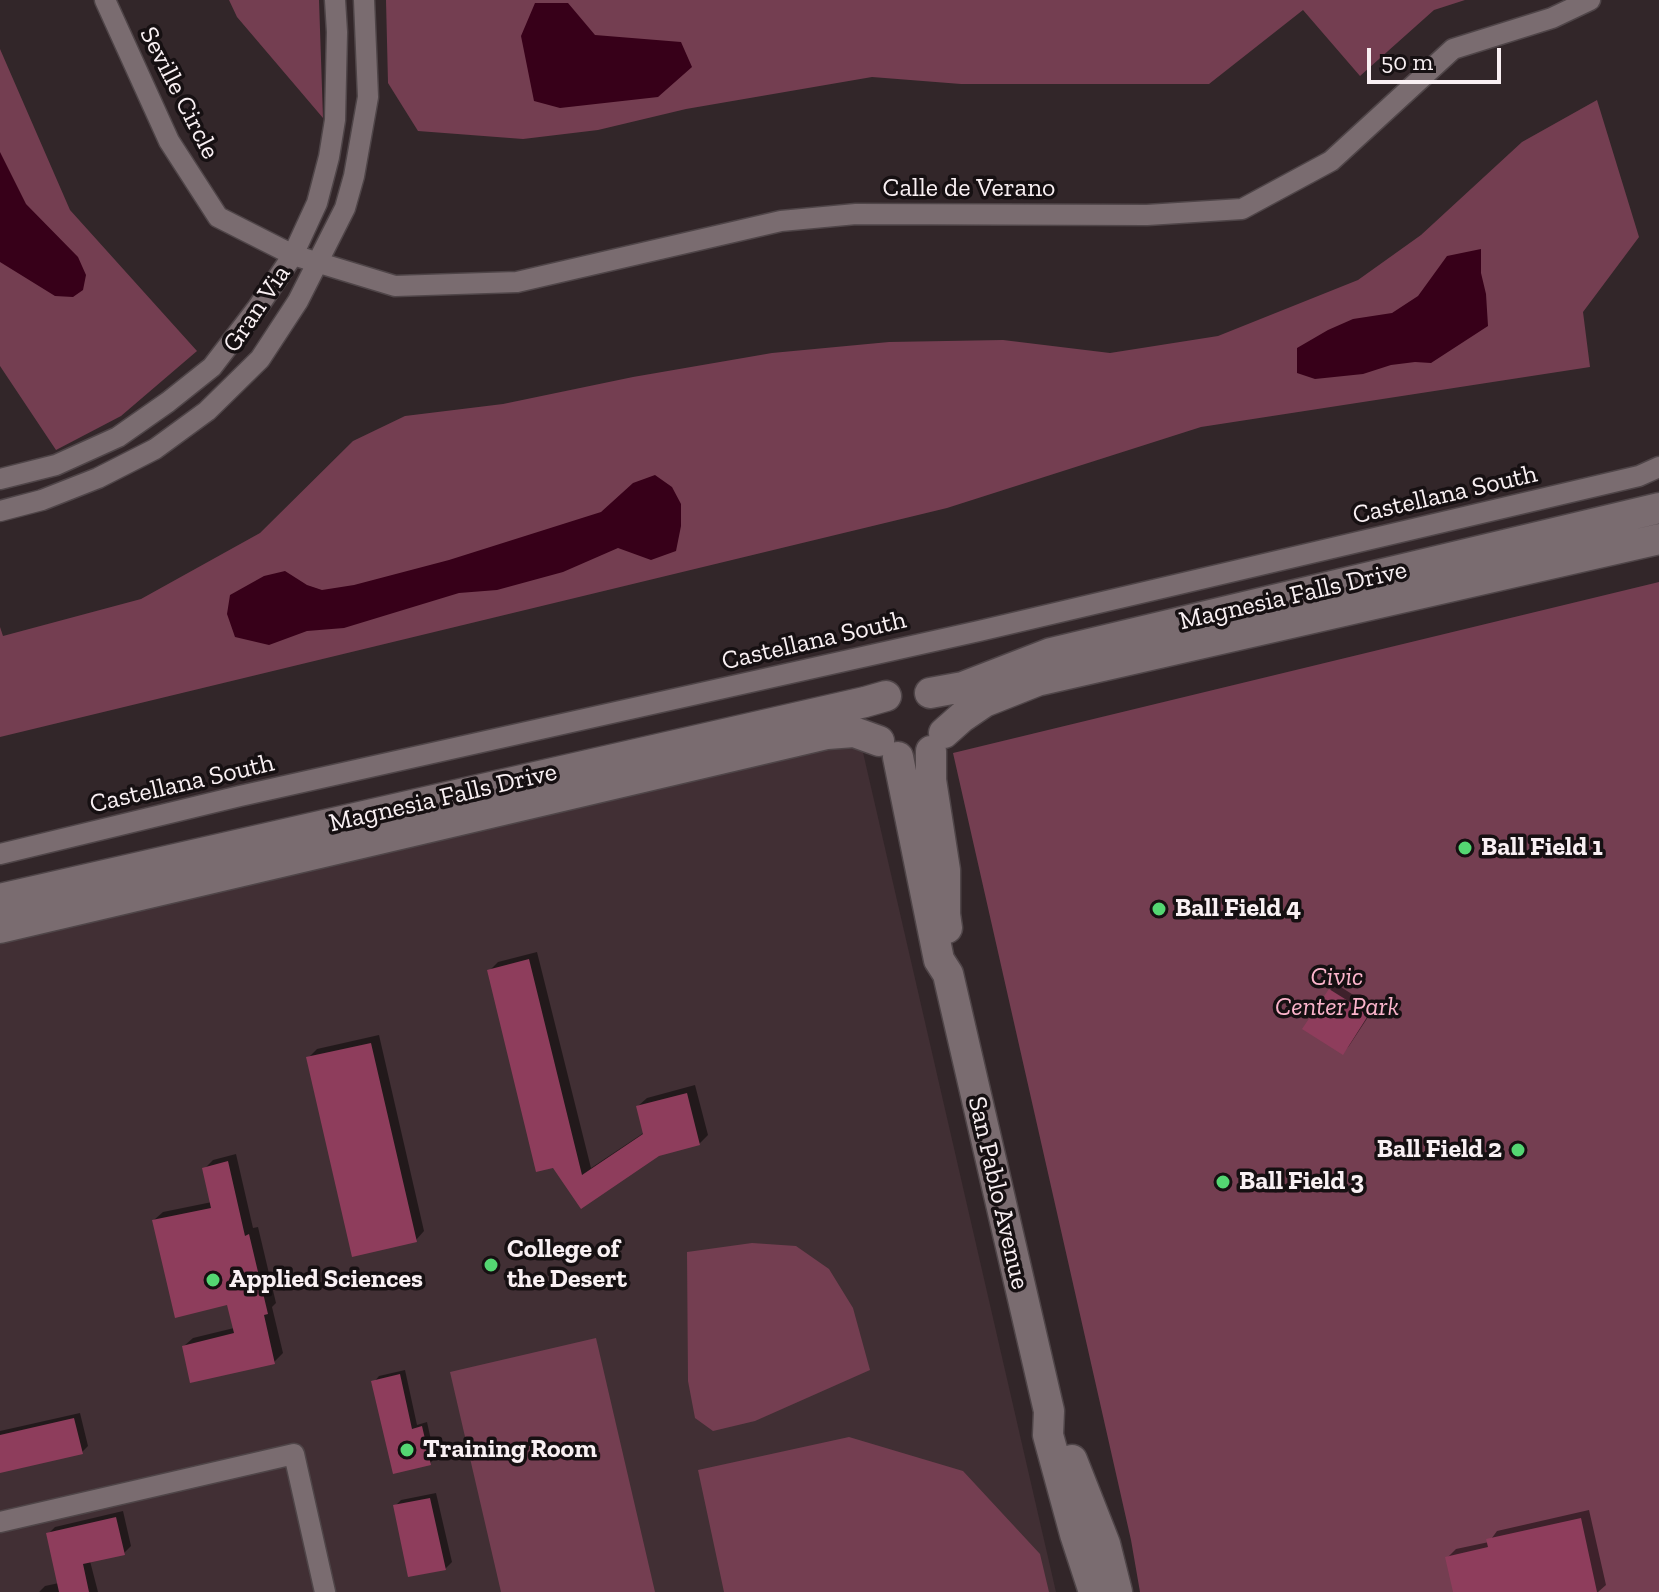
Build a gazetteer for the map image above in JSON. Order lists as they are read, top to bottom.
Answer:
{
  "streets": {
    "street": [
      "Seville Circle",
      "Calle de Verano",
      "Gran Via",
      "Castellana South",
      "Magnesia Falls Drive",
      "San Pablo Avenue"
    ]
  },
  "crossings": [
    ["Seville Circle", "Calle de Verano"],
    ["Seville Circle", "Gran Via"],
    ["Calle de Verano", "Gran Via"],
    ["Magnesia Falls Drive", "San Pablo Avenue"]
  ],
  "parks": ["Civic Center Park"],
  "places": [
    "Ball Field 1",
    "Ball Field 4",
    "Ball Field 2",
    "Ball Field 3",
    "College of the Desert",
    "Applied Sciences",
    "Training Room"
  ],
  "scale_bar": "50 m"
}
